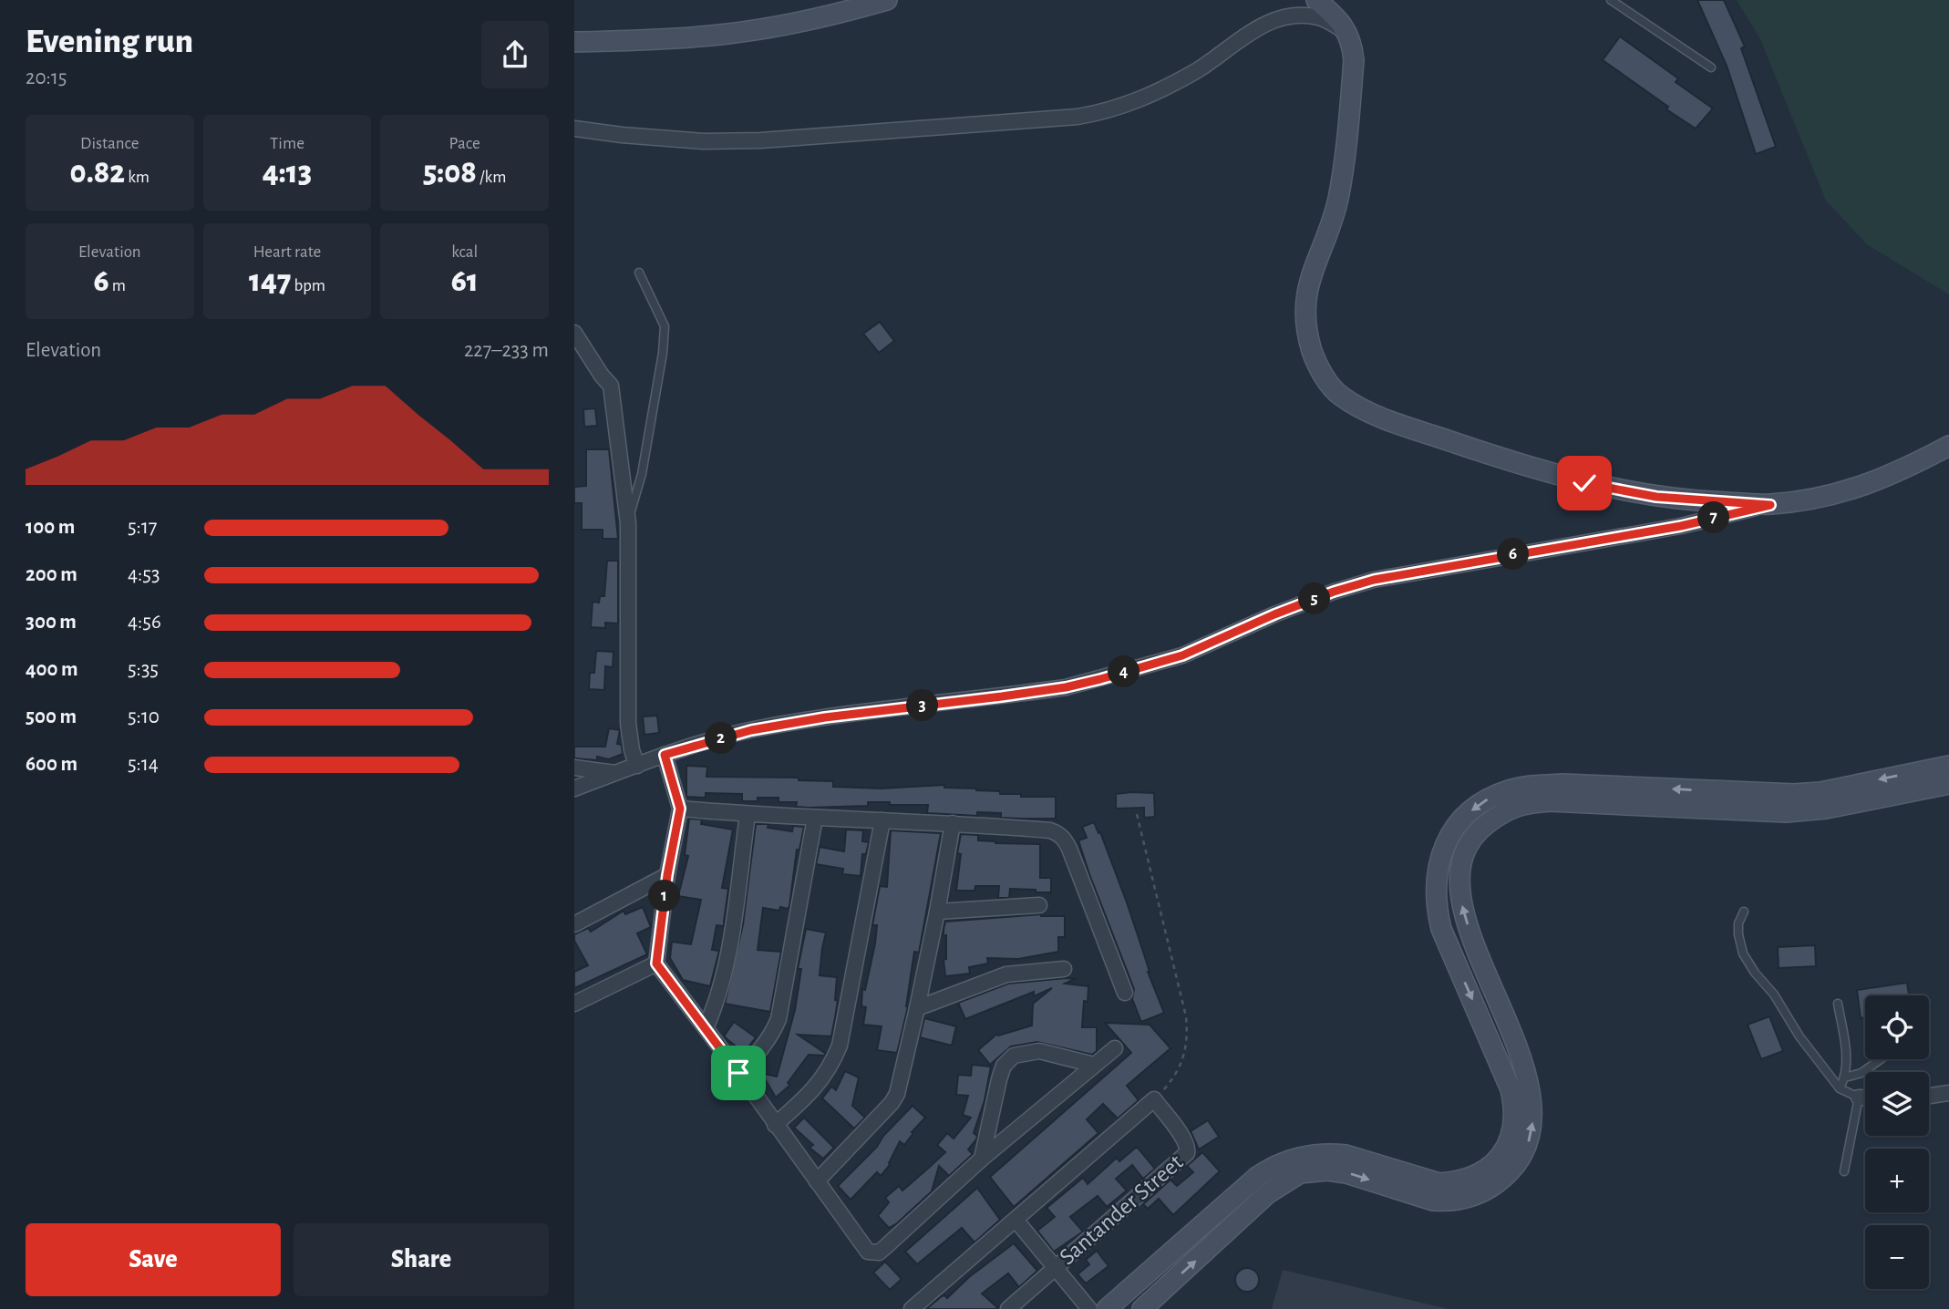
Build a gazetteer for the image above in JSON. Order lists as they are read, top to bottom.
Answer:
{
  "streets": {
    "street": ["Santander Street"]
  },
  "page": {
    "heading": ["Evening run", "20:15"],
    "stats": [
      ["Distance", "0.82 km"],
      ["Time", "4:13"],
      ["Pace", "5:08 /km"],
      ["Elevation", "6 m"],
      ["Heart rate", "147 bpm"],
      ["kcal", "61"]
    ],
    "chart": ["Elevation", "227–233 m"],
    "pins": [
      "7",
      "6",
      "5",
      "4",
      "3",
      "2",
      "1"
    ],
    "list": [
      {
        "name": "100 m",
        "note": "5:17"
      },
      {
        "name": "200 m",
        "note": "4:53"
      },
      {
        "name": "300 m",
        "note": "4:56"
      },
      {
        "name": "400 m",
        "note": "5:35"
      },
      {
        "name": "500 m",
        "note": "5:10"
      },
      {
        "name": "600 m",
        "note": "5:14"
      }
    ],
    "map_buttons": ["+", "−"],
    "buttons": ["Save", "Share"]
  }
}
